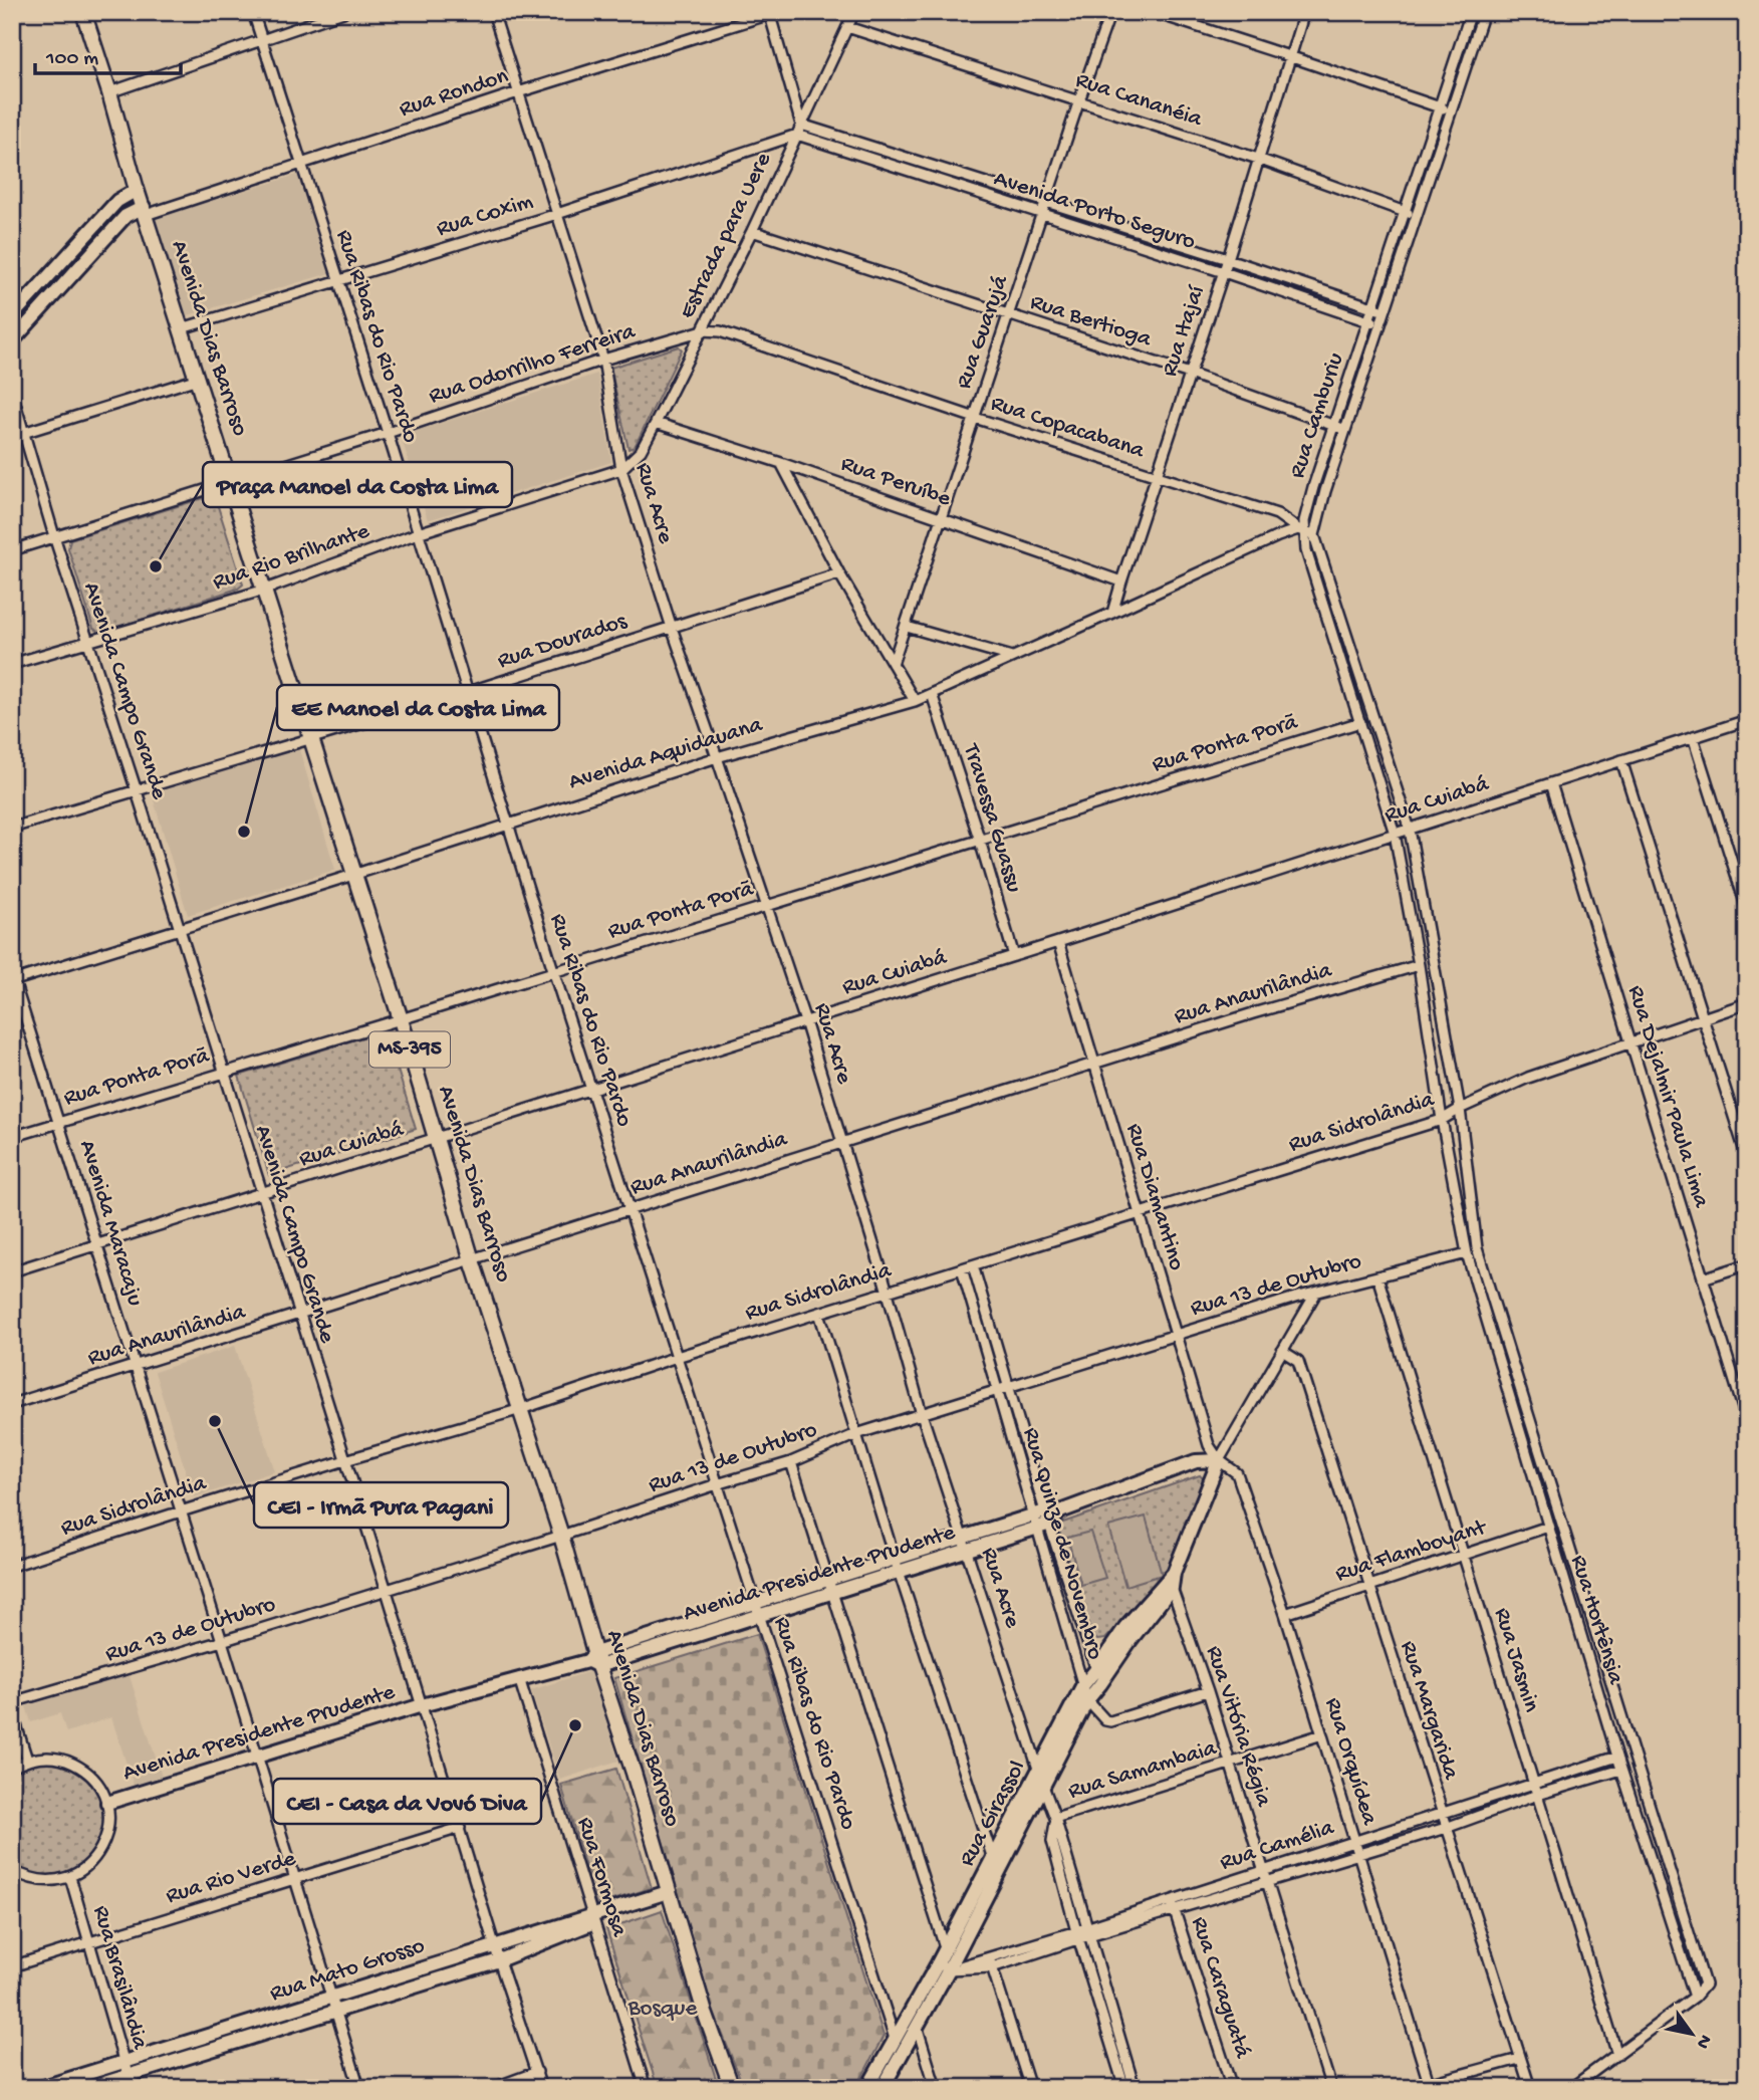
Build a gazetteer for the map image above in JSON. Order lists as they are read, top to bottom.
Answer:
{
  "streets": {
    "main road": ["Avenida Dias Barroso", "MS-395"],
    "street": [
      "Rua Rondon",
      "Rua Cananéia",
      "Avenida Porto Seguro",
      "Rua Coxim",
      "Estrada para Uere",
      "Rua Bertioga",
      "Rua Itajaí",
      "Rua Guarujá",
      "Rua Ribas do Rio Pardo",
      "Rua Odorrilho Ferreira",
      "Rua Camburiu",
      "Rua Copacabana",
      "Rua Peruíbe",
      "Rua Acre",
      "Rua Rio Brilhante",
      "Rua Dourados",
      "Avenida Campo Grande",
      "Rua Ponta Porã",
      "Avenida Aquidauana",
      "Rua Cuiabá",
      "Travessa Guassu",
      "Rua Anaurilândia",
      "Rua Dejalmir Paula Lima",
      "Rua Sidrolândia",
      "Rua Diamantino",
      "Avenida Maracaju",
      "Rua 13 de Outubro",
      "Rua Quinze de Novembro",
      "Rua Flamboyant",
      "Avenida Presidente Prudente",
      "Rua Hortênsia",
      "Rua Jasmin",
      "Rua Margarida",
      "Rua Vitória Régia",
      "Rua Orquídea",
      "Rua Samambaia",
      "Rua Girassol",
      "Rua Camélia",
      "Rua Formosa",
      "Rua Rio Verde",
      "Rua Mato Grosso",
      "Rua Brasilândia",
      "Rua Caraguatá"
    ]
  },
  "crossings": [
    ["Rua Rondon", "Rua Ribas do Rio Pardo"],
    ["Rua Rondon", "Avenida Dias Barroso"],
    ["Rua Rondon", "Rua Acre"],
    ["Rua Cananéia", "Estrada para Uere"],
    ["Rua Cananéia", "Rua Itajaí"],
    ["Rua Cananéia", "Rua Guarujá"],
    ["Rua Cananéia", "Rua Camburiu"],
    ["Avenida Porto Seguro", "Rua Coxim"],
    ["Avenida Porto Seguro", "Estrada para Uere"],
    ["Avenida Porto Seguro", "Rua Itajaí"],
    ["Avenida Porto Seguro", "Rua Guarujá"],
    ["Avenida Porto Seguro", "Rua Camburiu"],
    ["Rua Coxim", "Estrada para Uere"],
    ["Rua Coxim", "Rua Ribas do Rio Pardo"],
    ["Rua Coxim", "Avenida Dias Barroso"],
    ["Rua Coxim", "Rua Acre"],
    ["Estrada para Uere", "Rua Bertioga"],
    ["Estrada para Uere", "Rua Odorrilho Ferreira"],
    ["Estrada para Uere", "Rua Copacabana"],
    ["Estrada para Uere", "Rua Peruíbe"],
    ["Estrada para Uere", "Rua Acre"],
    ["Estrada para Uere", "Rua Rio Brilhante"],
    ["Rua Bertioga", "Rua Itajaí"],
    ["Rua Bertioga", "Rua Guarujá"],
    ["Rua Bertioga", "Rua Camburiu"],
    ["Rua Itajaí", "Rua Copacabana"],
    ["Rua Itajaí", "Rua Peruíbe"],
    ["Rua Itajaí", "Avenida Aquidauana"],
    ["Rua Guarujá", "Rua Copacabana"],
    ["Rua Guarujá", "Rua Peruíbe"],
    ["Rua Ribas do Rio Pardo", "Rua Odorrilho Ferreira"],
    ["Rua Ribas do Rio Pardo", "Rua Rio Brilhante"],
    ["Rua Ribas do Rio Pardo", "Rua Dourados"],
    ["Rua Ribas do Rio Pardo", "Rua Ponta Porã"],
    ["Rua Ribas do Rio Pardo", "Avenida Aquidauana"],
    ["Rua Ribas do Rio Pardo", "Rua Cuiabá"],
    ["Rua Ribas do Rio Pardo", "Rua Anaurilândia"],
    ["Rua Ribas do Rio Pardo", "Rua Sidrolândia"],
    ["Rua Ribas do Rio Pardo", "Rua 13 de Outubro"],
    ["Rua Ribas do Rio Pardo", "Avenida Presidente Prudente"],
    ["Rua Ribas do Rio Pardo", "Rua Girassol"],
    ["Avenida Dias Barroso", "Rua Odorrilho Ferreira"],
    ["Avenida Dias Barroso", "Rua Rio Brilhante"],
    ["Avenida Dias Barroso", "Rua Dourados"],
    ["Avenida Dias Barroso", "Rua Ponta Porã"],
    ["Avenida Dias Barroso", "Avenida Aquidauana"],
    ["Avenida Dias Barroso", "Rua Cuiabá"],
    ["Avenida Dias Barroso", "Rua Anaurilândia"],
    ["Avenida Dias Barroso", "Rua Sidrolândia"],
    ["Avenida Dias Barroso", "Rua 13 de Outubro"],
    ["Avenida Dias Barroso", "Avenida Presidente Prudente"],
    ["Avenida Dias Barroso", "Rua Mato Grosso"],
    ["Rua Odorrilho Ferreira", "Rua Copacabana"],
    ["Rua Odorrilho Ferreira", "Rua Acre"],
    ["Rua Odorrilho Ferreira", "Avenida Campo Grande"],
    ["Rua Camburiu", "Rua Copacabana"],
    ["Rua Camburiu", "Rua Ponta Porã"],
    ["Rua Camburiu", "Avenida Aquidauana"],
    ["Rua Camburiu", "Rua Cuiabá"],
    ["Rua Camburiu", "Rua Anaurilândia"],
    ["Rua Camburiu", "Rua Sidrolândia"],
    ["Rua Camburiu", "Rua Hortênsia"],
    ["Rua Copacabana", "Avenida Aquidauana"],
    ["Rua Acre", "Rua Rio Brilhante"],
    ["Rua Acre", "Rua Dourados"],
    ["Rua Acre", "Rua Ponta Porã"],
    ["Rua Acre", "Avenida Aquidauana"],
    ["Rua Acre", "Rua Cuiabá"],
    ["Rua Acre", "Rua Anaurilândia"],
    ["Rua Acre", "Rua Sidrolândia"],
    ["Rua Acre", "Rua 13 de Outubro"],
    ["Rua Acre", "Avenida Presidente Prudente"],
    ["Rua Acre", "Rua Samambaia"],
    ["Rua Acre", "Rua Girassol"],
    ["Rua Acre", "Rua Camélia"],
    ["Rua Rio Brilhante", "Avenida Campo Grande"],
    ["Rua Dourados", "Avenida Campo Grande"],
    ["Avenida Campo Grande", "Rua Ponta Porã"],
    ["Avenida Campo Grande", "Avenida Aquidauana"],
    ["Avenida Campo Grande", "Rua Cuiabá"],
    ["Avenida Campo Grande", "Rua Anaurilândia"],
    ["Avenida Campo Grande", "Rua Sidrolândia"],
    ["Avenida Campo Grande", "Rua 13 de Outubro"],
    ["Avenida Campo Grande", "Avenida Presidente Prudente"],
    ["Avenida Campo Grande", "Rua Rio Verde"],
    ["Avenida Campo Grande", "Rua Mato Grosso"],
    ["Rua Ponta Porã", "Travessa Guassu"],
    ["Rua Ponta Porã", "Avenida Maracaju"],
    ["Avenida Aquidauana", "Travessa Guassu"],
    ["Avenida Aquidauana", "Avenida Maracaju"],
    ["Rua Cuiabá", "Travessa Guassu"],
    ["Rua Cuiabá", "Rua Dejalmir Paula Lima"],
    ["Rua Cuiabá", "Rua Diamantino"],
    ["Rua Cuiabá", "Avenida Maracaju"],
    ["Rua Anaurilândia", "Rua Diamantino"],
    ["Rua Anaurilândia", "Avenida Maracaju"],
    ["Rua Dejalmir Paula Lima", "Rua Sidrolândia"],
    ["Rua Sidrolândia", "Rua Diamantino"],
    ["Rua Sidrolândia", "Avenida Maracaju"],
    ["Rua Sidrolândia", "Rua Quinze de Novembro"],
    ["Rua Sidrolândia", "Rua Hortênsia"],
    ["Rua Diamantino", "Rua 13 de Outubro"],
    ["Rua Diamantino", "Avenida Presidente Prudente"],
    ["Rua Diamantino", "Rua Orquídea"],
    ["Rua Diamantino", "Rua Girassol"],
    ["Avenida Maracaju", "Rua 13 de Outubro"],
    ["Avenida Maracaju", "Avenida Presidente Prudente"],
    ["Avenida Maracaju", "Rua Rio Verde"],
    ["Avenida Maracaju", "Rua Mato Grosso"],
    ["Rua 13 de Outubro", "Rua Quinze de Novembro"],
    ["Rua 13 de Outubro", "Rua Hortênsia"],
    ["Rua 13 de Outubro", "Rua Jasmin"],
    ["Rua 13 de Outubro", "Rua Girassol"],
    ["Rua Quinze de Novembro", "Avenida Presidente Prudente"],
    ["Rua Quinze de Novembro", "Rua Girassol"],
    ["Rua Flamboyant", "Rua Hortênsia"],
    ["Rua Flamboyant", "Rua Jasmin"],
    ["Rua Flamboyant", "Rua Margarida"],
    ["Rua Flamboyant", "Rua Orquídea"],
    ["Avenida Presidente Prudente", "Rua Orquídea"],
    ["Avenida Presidente Prudente", "Rua Girassol"],
    ["Avenida Presidente Prudente", "Rua Formosa"],
    ["Rua Hortênsia", "Rua Camélia"],
    ["Rua Jasmin", "Rua Camélia"],
    ["Rua Margarida", "Rua Girassol"],
    ["Rua Margarida", "Rua Camélia"],
    ["Rua Vitória Régia", "Rua Samambaia"],
    ["Rua Vitória Régia", "Rua Girassol"],
    ["Rua Vitória Régia", "Rua Camélia"],
    ["Rua Orquídea", "Rua Samambaia"],
    ["Rua Orquídea", "Rua Girassol"],
    ["Rua Orquídea", "Rua Camélia"],
    ["Rua Camélia", "Rua Caraguatá"],
    ["Rua Formosa", "Rua Mato Grosso"],
    ["Rua Rio Verde", "Rua Brasilândia"],
    ["Rua Mato Grosso", "Rua Brasilândia"]
  ],
  "parks": ["Bosque"],
  "places": [
    "Praça Manoel da Costa Lima",
    "EE Manoel da Costa Lima",
    "CEI - Irmã Pura Pagani",
    "CEI - Casa da Vovó Diva"
  ],
  "scale_bar": "100 m",
  "north": "bottom right"
}
